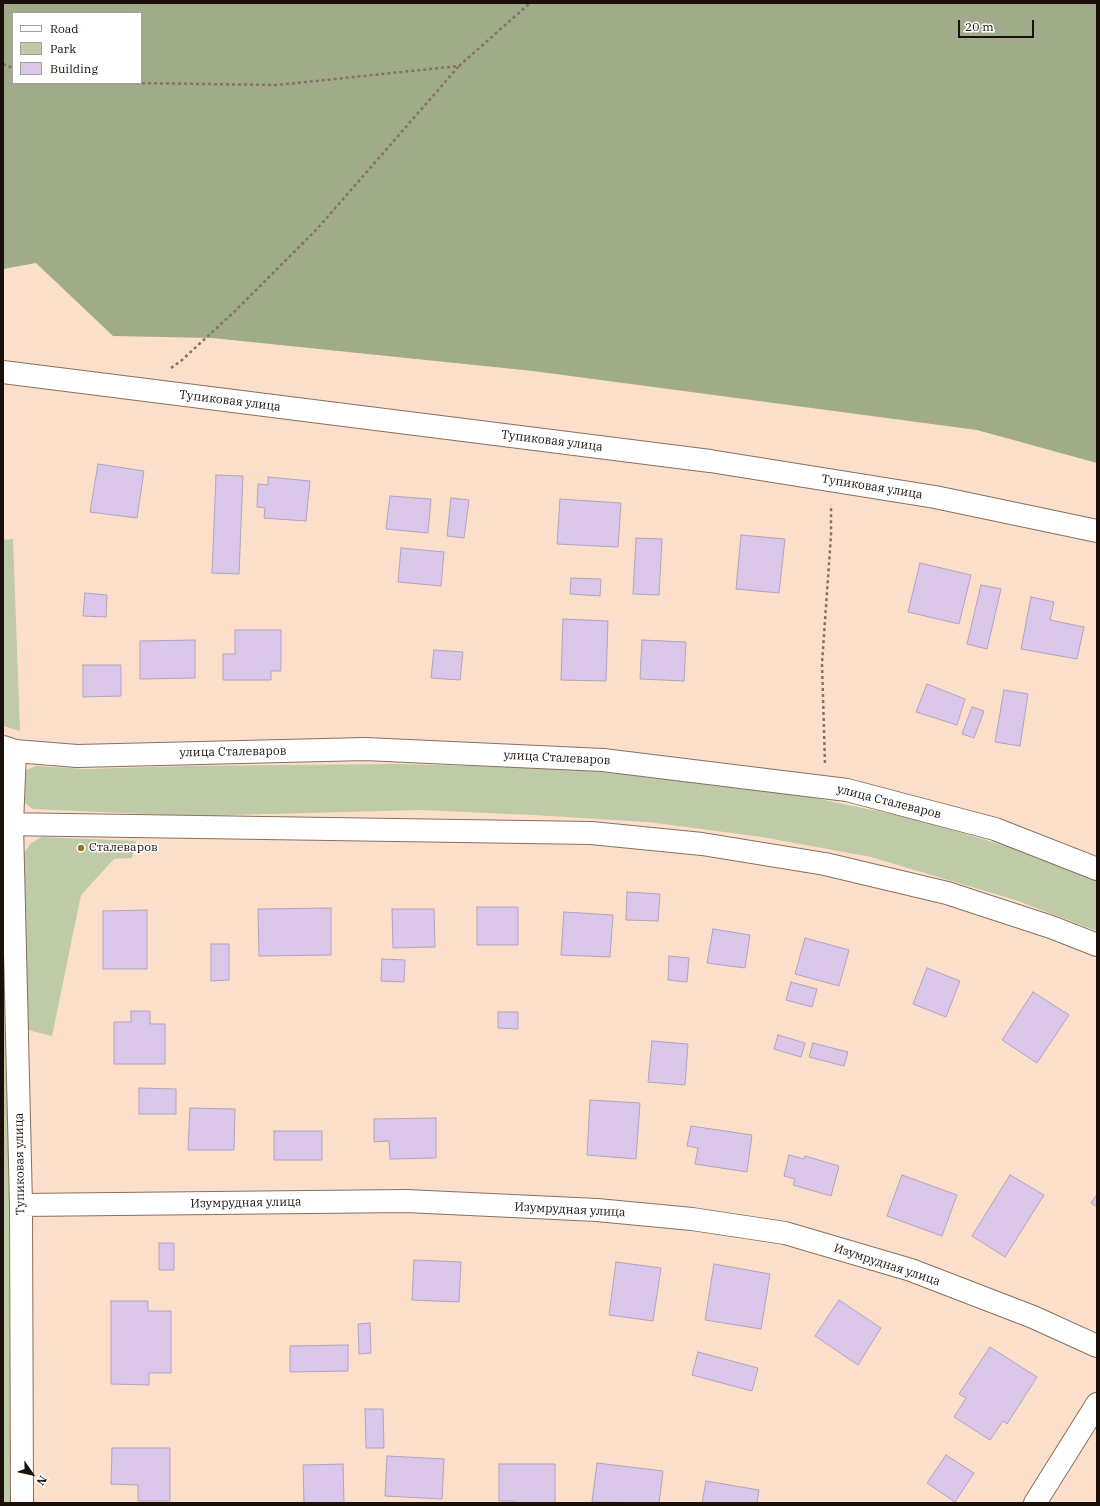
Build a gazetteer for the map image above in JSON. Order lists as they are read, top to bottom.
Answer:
{
  "streets": {
    "street": ["Тупиковая улица", "улица Сталеваров", "Изумрудная улица"]
  },
  "crossings": [
    ["Тупиковая улица", "улица Сталеваров"],
    ["Тупиковая улица", "Изумрудная улица"]
  ],
  "places": ["Сталеваров"],
  "legend": ["Road", "Park", "Building"],
  "scale_bar": "20 m",
  "north": "bottom right"
}
